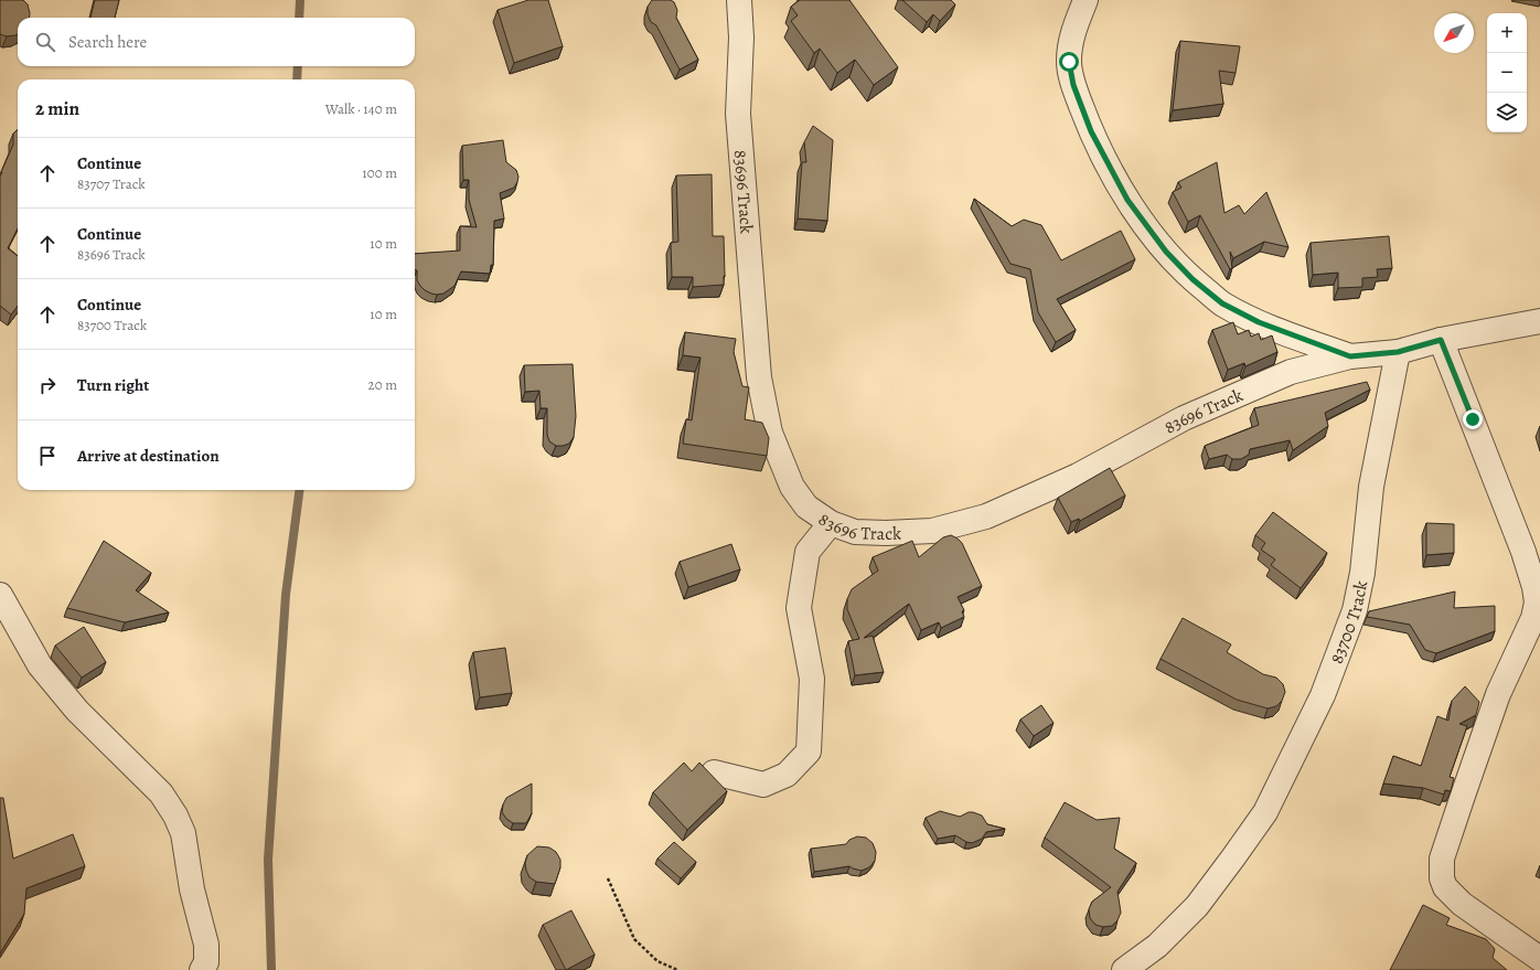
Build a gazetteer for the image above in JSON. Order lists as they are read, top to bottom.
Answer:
{
  "streets": {
    "street": ["83696 Track", "83700 Track"]
  },
  "crossings": [
    ["83696 Track", "83700 Track"]
  ],
  "north": "bottom left",
  "page": {
    "map_buttons": ["+", "−"],
    "search": "Search here",
    "heading": ["2 min", "Walk · 140 m"],
    "list": [
      ["Continue", "83707 Track", "100 m"],
      ["Continue", "83696 Track", "10 m"],
      ["Continue", "83700 Track", "10 m"],
      ["Turn right", "20 m"],
      "Arrive at destination"
    ]
  }
}
